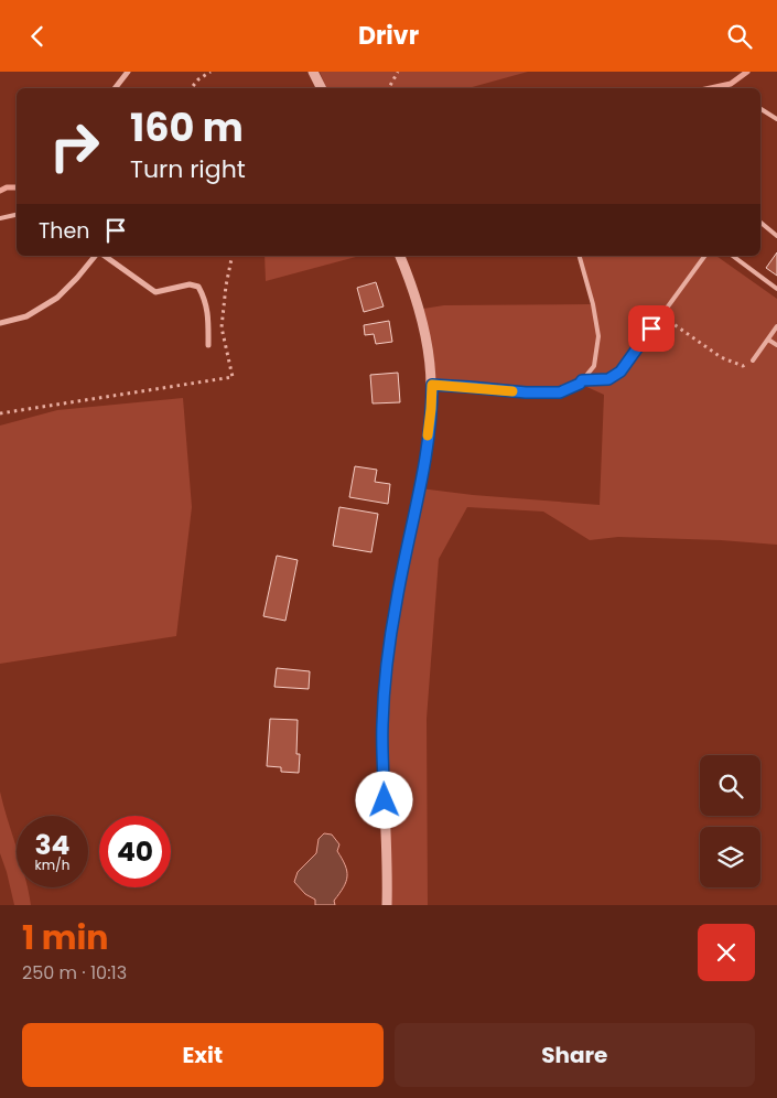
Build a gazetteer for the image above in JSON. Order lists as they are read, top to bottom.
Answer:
{
  "page": {
    "header": "Drivr",
    "turn": ["160 m", "Turn right"],
    "then": "Then",
    "speed": "34 km/h",
    "limit": "40",
    "heading": ["1 min", "250 m · 10:13"],
    "buttons": ["Exit", "Share"]
  }
}
